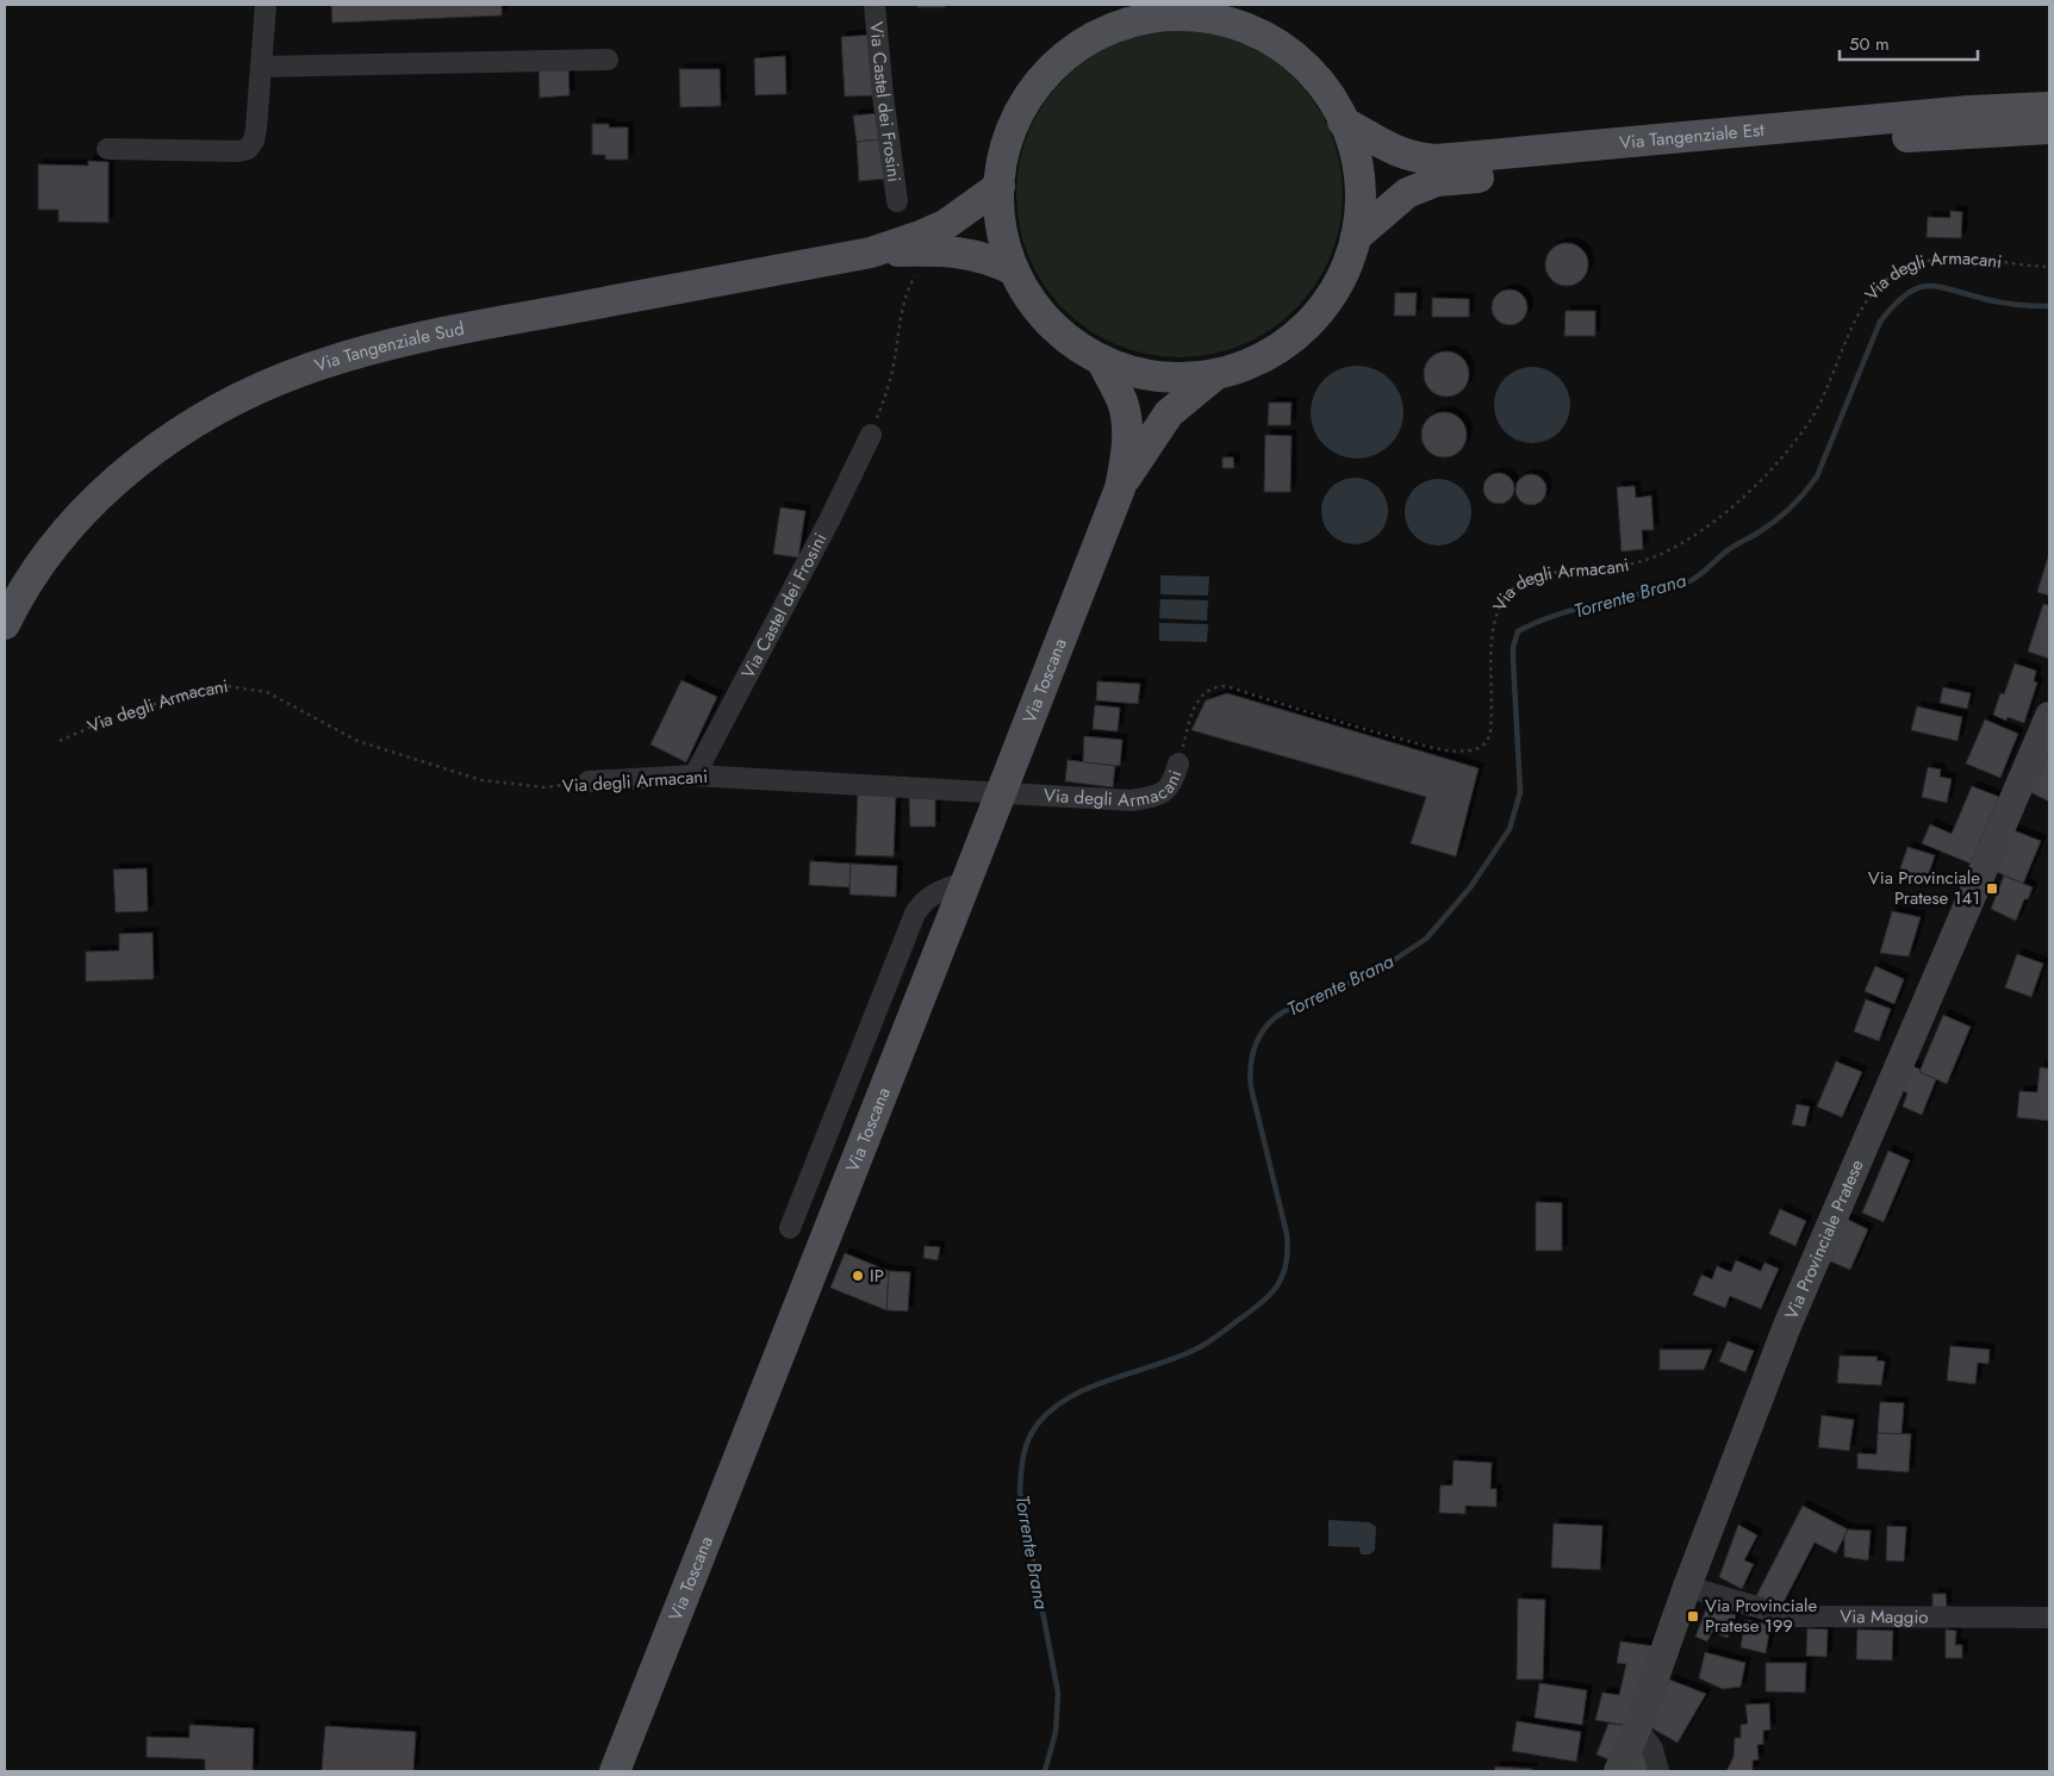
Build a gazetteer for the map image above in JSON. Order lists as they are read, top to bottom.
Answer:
{
  "streets": {
    "main road": ["Via Tangenziale Est", "Via Tangenziale Sud", "Via Toscana"],
    "street": [
      "Via Castel dei Frosini",
      "Via degli Armacani",
      "Via Provinciale Pratese",
      "Via Maggio"
    ]
  },
  "crossings": [
    ["Via Castel dei Frosini", "Via degli Armacani"],
    ["Via degli Armacani", "Via Toscana"],
    ["Via Provinciale Pratese", "Via Maggio"]
  ],
  "water": ["Torrente Brana"],
  "places": {
    "transit": ["Via Provinciale Pratese 141", "Via Provinciale Pratese 199"],
    "other": ["IP"]
  },
  "scale_bar": "50 m"
}
